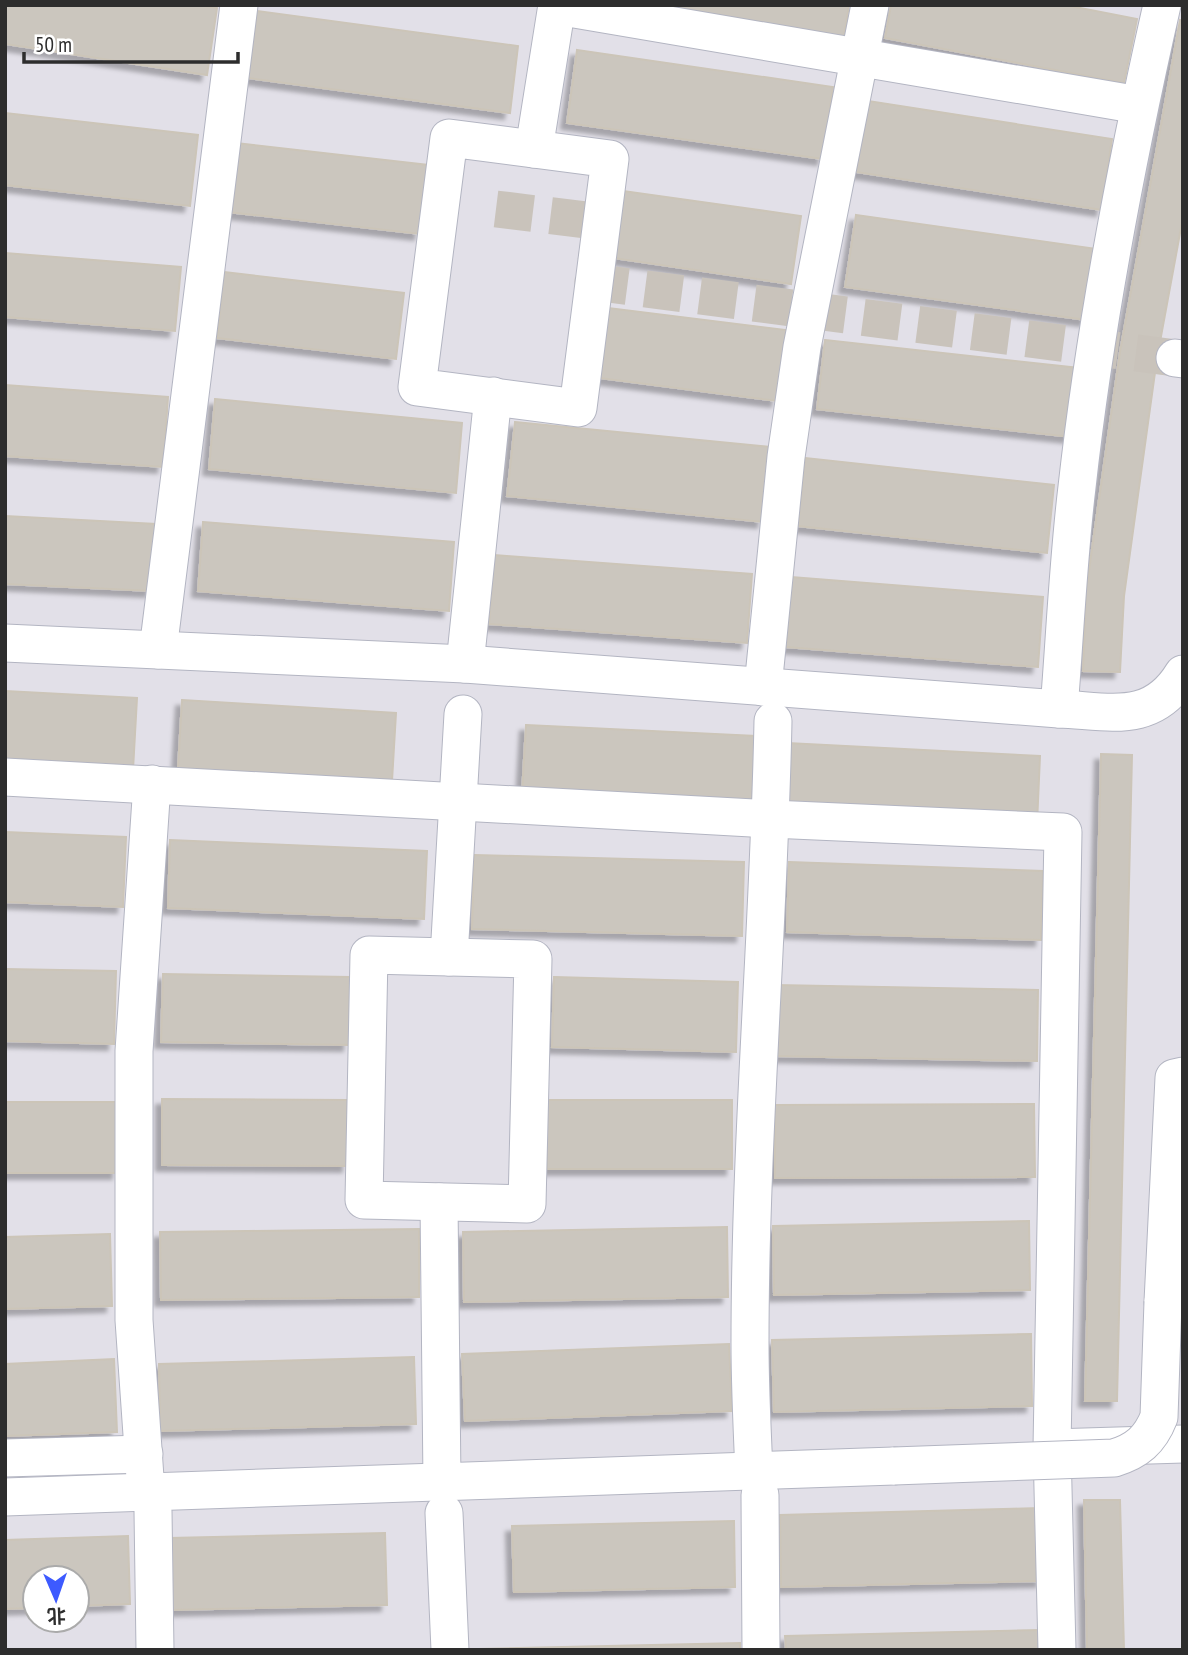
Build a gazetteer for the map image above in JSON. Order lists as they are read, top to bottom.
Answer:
{
  "scale_bar": "50 m",
  "north": "bottom"
}
